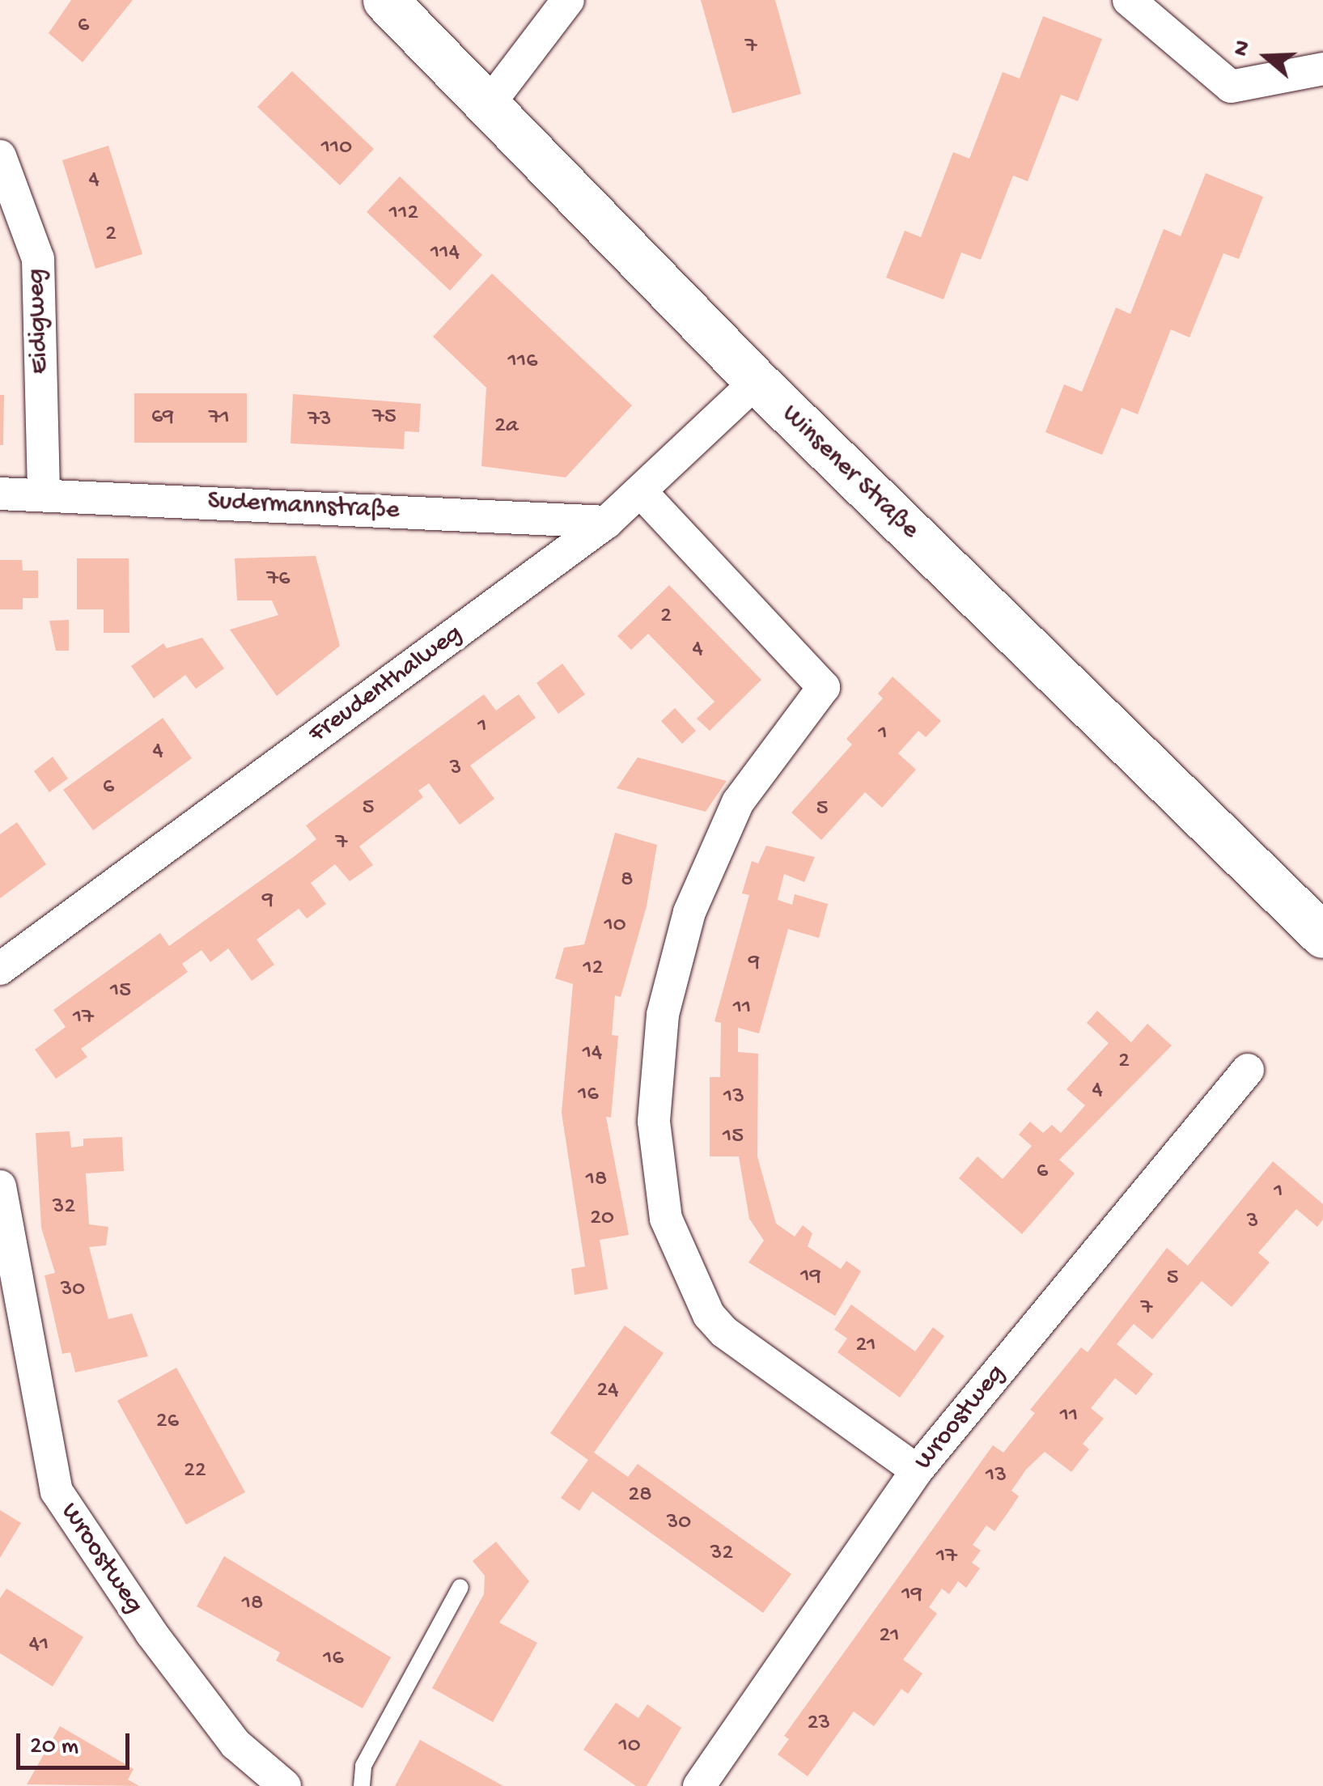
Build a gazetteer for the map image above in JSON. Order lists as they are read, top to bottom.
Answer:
{
  "streets": {
    "main road": ["Winsener Straße"],
    "street": [
      "Eidigweg",
      "Sudermannstraße",
      "Freudenthalweg",
      "Wroostweg"
    ]
  },
  "crossings": [
    ["Eidigweg", "Sudermannstraße"],
    ["Winsener Straße", "Freudenthalweg"],
    ["Sudermannstraße", "Freudenthalweg"]
  ],
  "house_numbers": [
    "6",
    "7",
    "110",
    "4",
    "112",
    "2",
    "114",
    "116",
    "69",
    "75",
    "71",
    "73",
    "2a",
    "76",
    "2",
    "4",
    "1",
    "1",
    "4",
    "3",
    "6",
    "5",
    "5",
    "7",
    "8",
    "9",
    "10",
    "9",
    "12",
    "15",
    "11",
    "17",
    "14",
    "2",
    "4",
    "16",
    "13",
    "15",
    "6",
    "18",
    "1",
    "32",
    "20",
    "3",
    "19",
    "5",
    "30",
    "7",
    "21",
    "24",
    "11",
    "26",
    "22",
    "13",
    "28",
    "30",
    "32",
    "17",
    "19",
    "18",
    "21",
    "41",
    "16",
    "23",
    "10"
  ],
  "scale_bar": "20 m",
  "north": "left"
}
